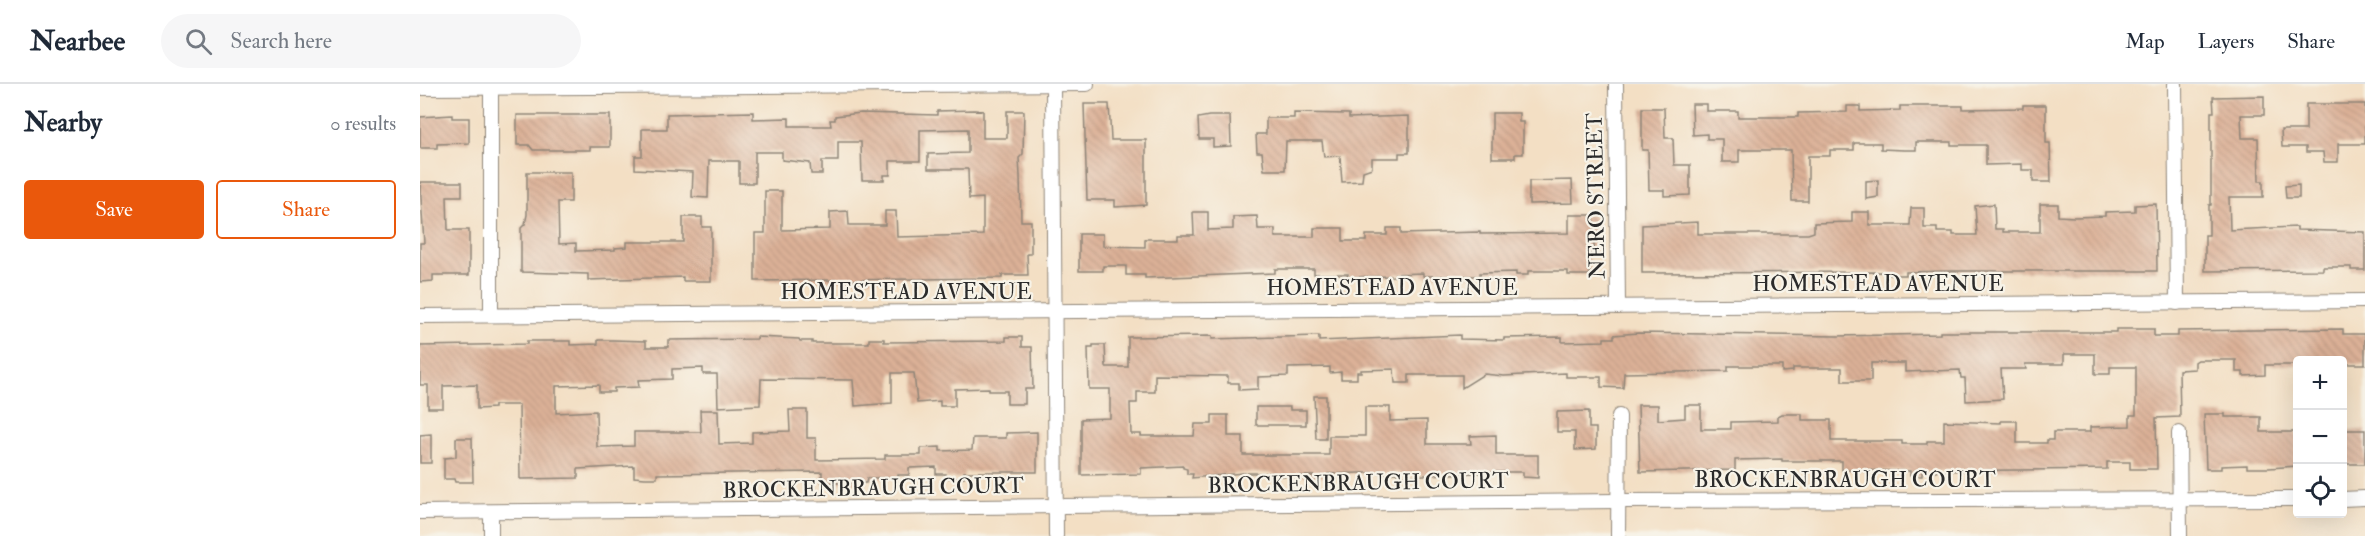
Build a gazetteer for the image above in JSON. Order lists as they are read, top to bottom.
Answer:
{
  "streets": {
    "street": ["NERO STREET", "HOMESTEAD AVENUE", "BROCKENBRAUGH COURT"]
  },
  "crossings": [
    ["NERO STREET", "HOMESTEAD AVENUE"]
  ],
  "page": {
    "header": "Nearbee",
    "search": "Search here",
    "nav": ["Map", "Layers", "Share"],
    "heading": ["Nearby", "0 results"],
    "buttons": ["Save", "Share"],
    "map_buttons": ["+", "−"]
  }
}
